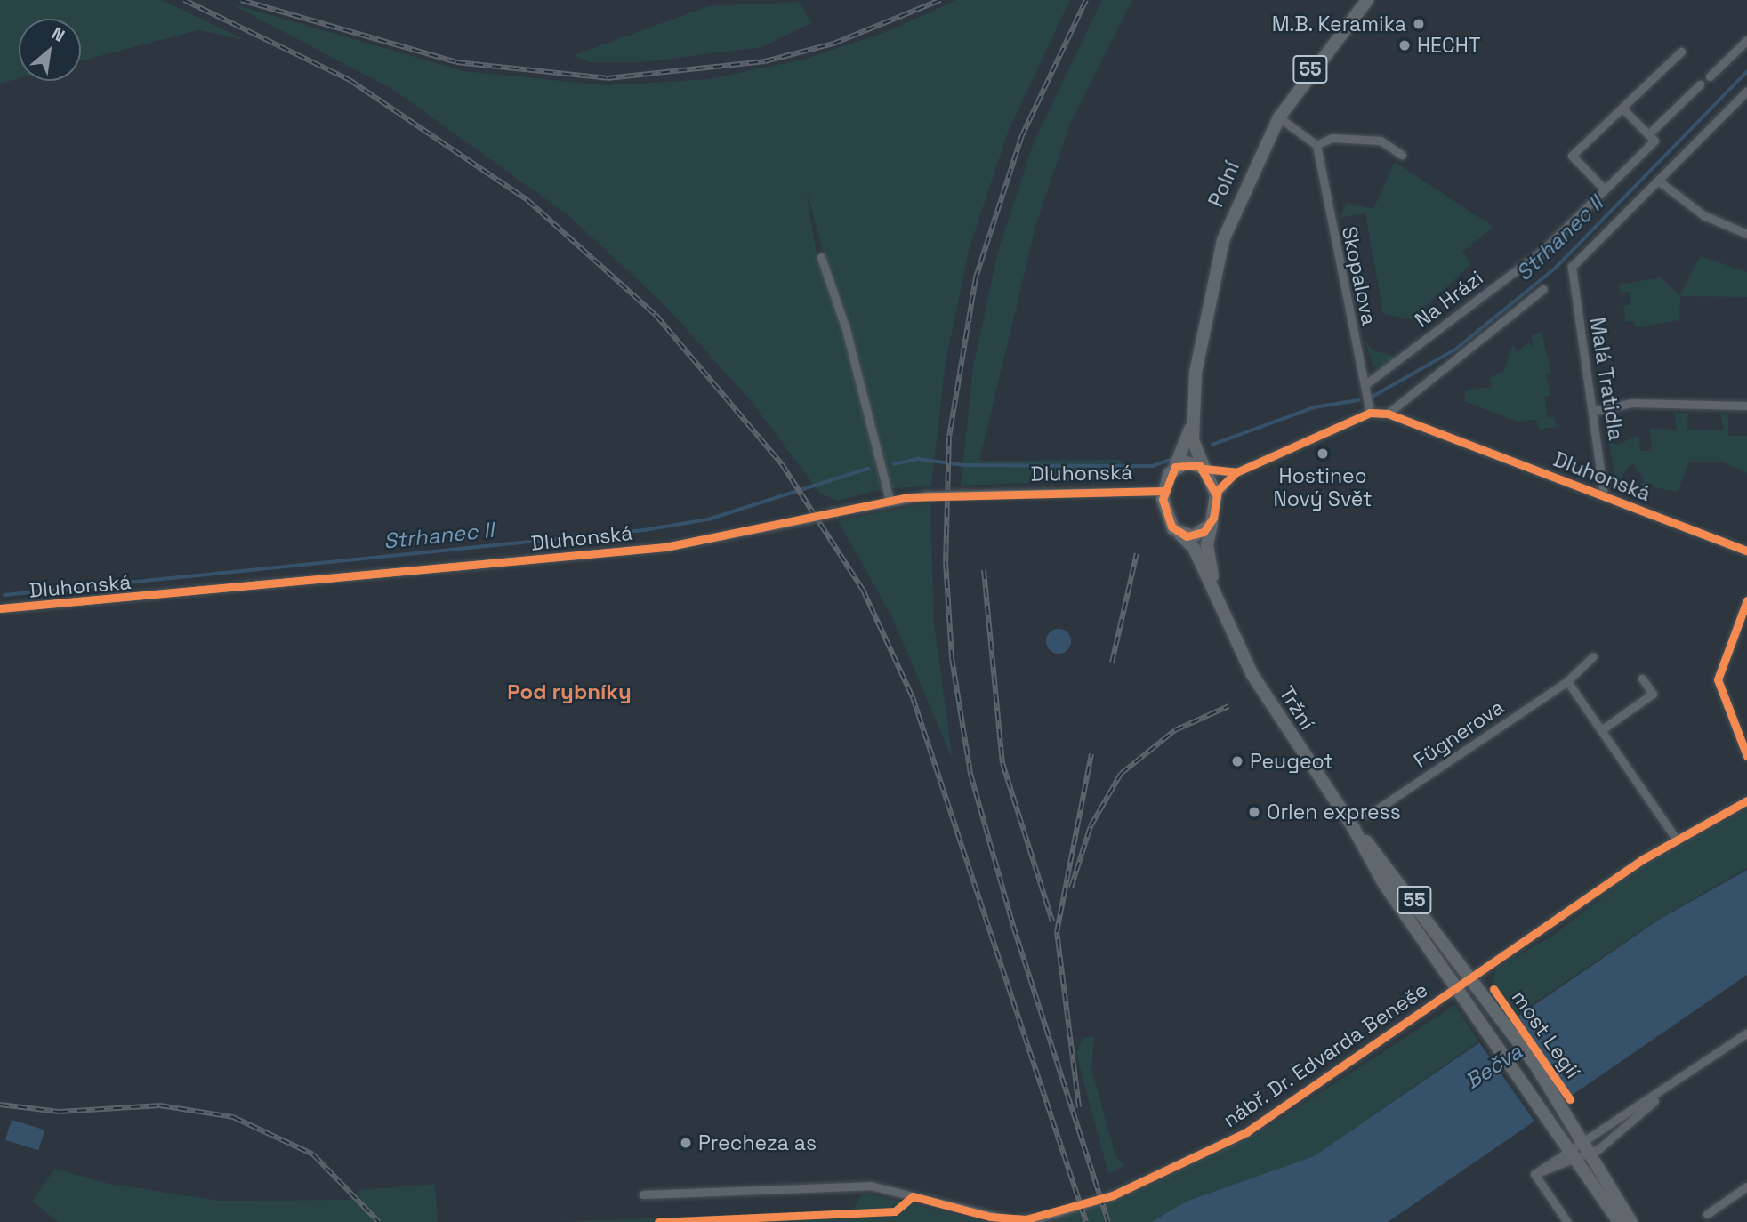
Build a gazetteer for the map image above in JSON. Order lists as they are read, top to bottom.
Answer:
{
  "streets": {
    "main road": [
      "55",
      "Polní",
      "Tržní",
      "most Legií"
    ],
    "street": [
      "Skopalova",
      "Na Hrázi",
      "Malá Tratidla",
      "Dluhonská",
      "Fügnerova",
      "nábř. Dr. Edvarda Beneše"
    ]
  },
  "crossings": [
    ["55", "Polní"],
    ["55", "Dluhonská"],
    ["55", "Tržní"],
    ["55", "most Legií"],
    ["Polní", "Dluhonská"],
    ["Polní", "Tržní"],
    ["Skopalova", "Na Hrázi"],
    ["Skopalova", "Dluhonská"],
    ["Malá Tratidla", "Dluhonská"],
    ["Dluhonská", "Tržní"],
    ["Tržní", "most Legií"],
    ["Tržní", "nábř. Dr. Edvarda Beneše"]
  ],
  "districts": ["Pod rybníky"],
  "water": ["Strhanec II", "Bečva"],
  "places": [
    "M.B. Keramika",
    "HECHT",
    "Hostinec Nový Svět",
    "Peugeot",
    "Orlen express",
    "Precheza as"
  ],
  "north": "top right"
}
